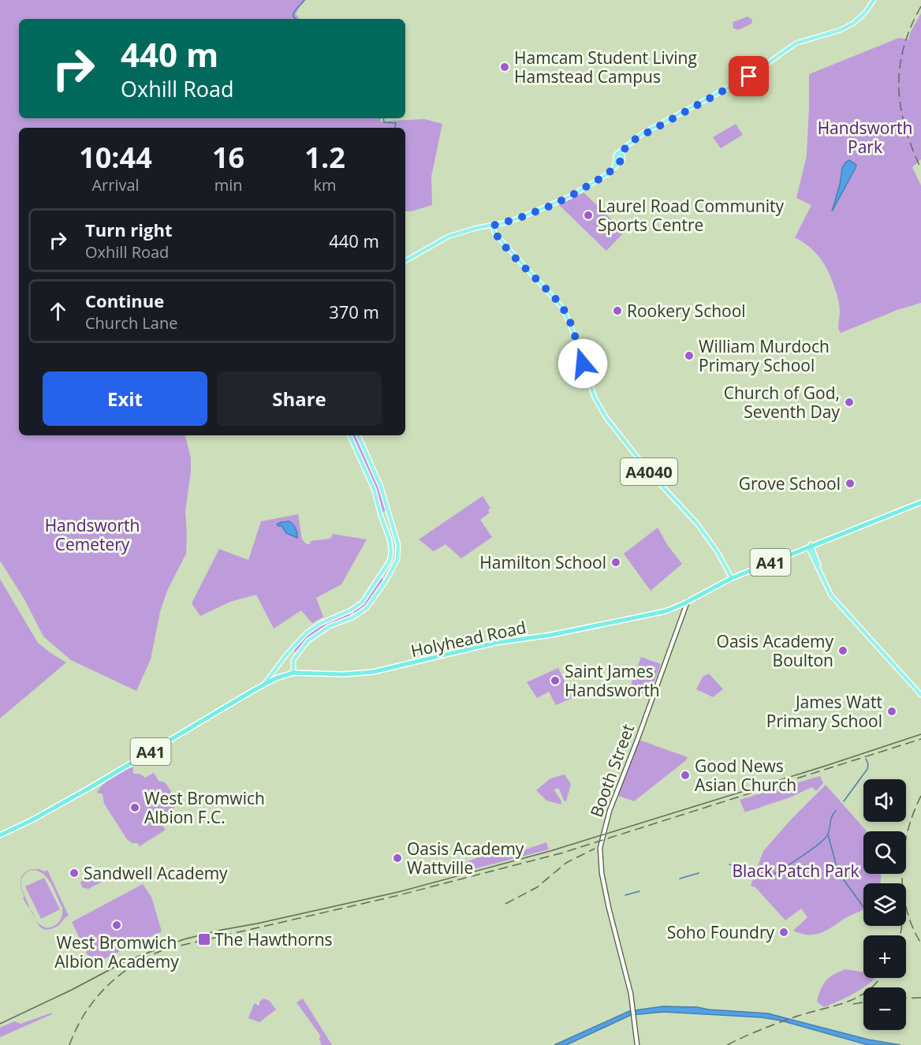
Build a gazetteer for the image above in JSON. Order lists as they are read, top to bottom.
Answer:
{
  "streets": {
    "highway": ["A41", "Holyhead Road"],
    "main road": ["A4040", "Booth Street"]
  },
  "crossings": [
    ["A4040", "A41"],
    ["A4040", "Holyhead Road"],
    ["A41", "Holyhead Road"],
    ["Holyhead Road", "Booth Street"]
  ],
  "parks": ["Handsworth Park", "Handsworth Cemetery", "Black Patch Park"],
  "places": {
    "other": [
      "Hamcam Student Living Hamstead Campus",
      "Laurel Road Community Sports Centre",
      "Rookery School",
      "William Murdoch Primary School",
      "Church of God, Seventh Day",
      "Grove School",
      "Hamilton School",
      "Oasis Academy Boulton",
      "Saint James Handsworth",
      "James Watt Primary School",
      "Good News Asian Church",
      "West Bromwich Albion F.C.",
      "Oasis Academy Wattville",
      "Sandwell Academy",
      "West Bromwich Albion Academy",
      "Soho Foundry"
    ],
    "transit": ["The Hawthorns"]
  },
  "page": {
    "turn": ["440 m", "Oxhill Road"],
    "eta": [
      "10:44",
      "Arrival",
      "16",
      "min",
      "1.2",
      "km"
    ],
    "list": [
      {
        "name": "Turn right",
        "note": "Oxhill Road",
        "value": "440 m"
      },
      {
        "name": "Continue",
        "note": "Church Lane",
        "value": "370 m"
      }
    ],
    "buttons": ["Exit", "Share"],
    "map_buttons": ["+", "−"]
  }
}
